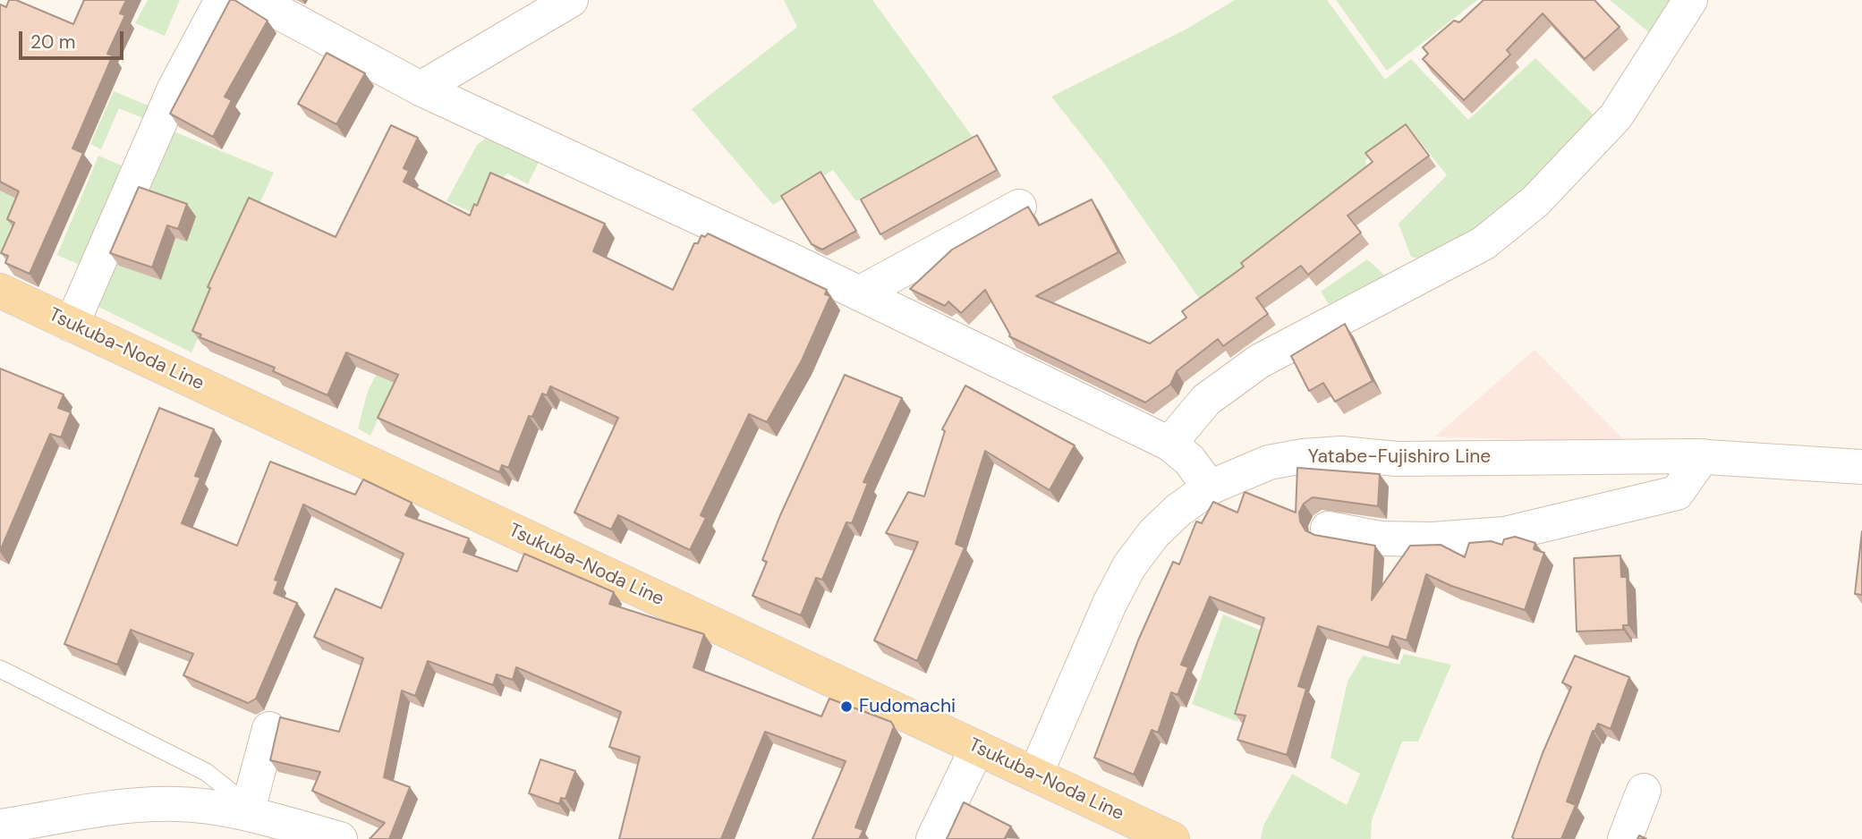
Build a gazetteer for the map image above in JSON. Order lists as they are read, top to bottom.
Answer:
{
  "streets": {
    "main road": ["Tsukuba-Noda Line"],
    "street": ["Yatabe-Fujishiro Line"]
  },
  "crossings": [
    ["Tsukuba-Noda Line", "Yatabe-Fujishiro Line"]
  ],
  "places": ["Fudomachi"],
  "scale_bar": "20 m"
}
